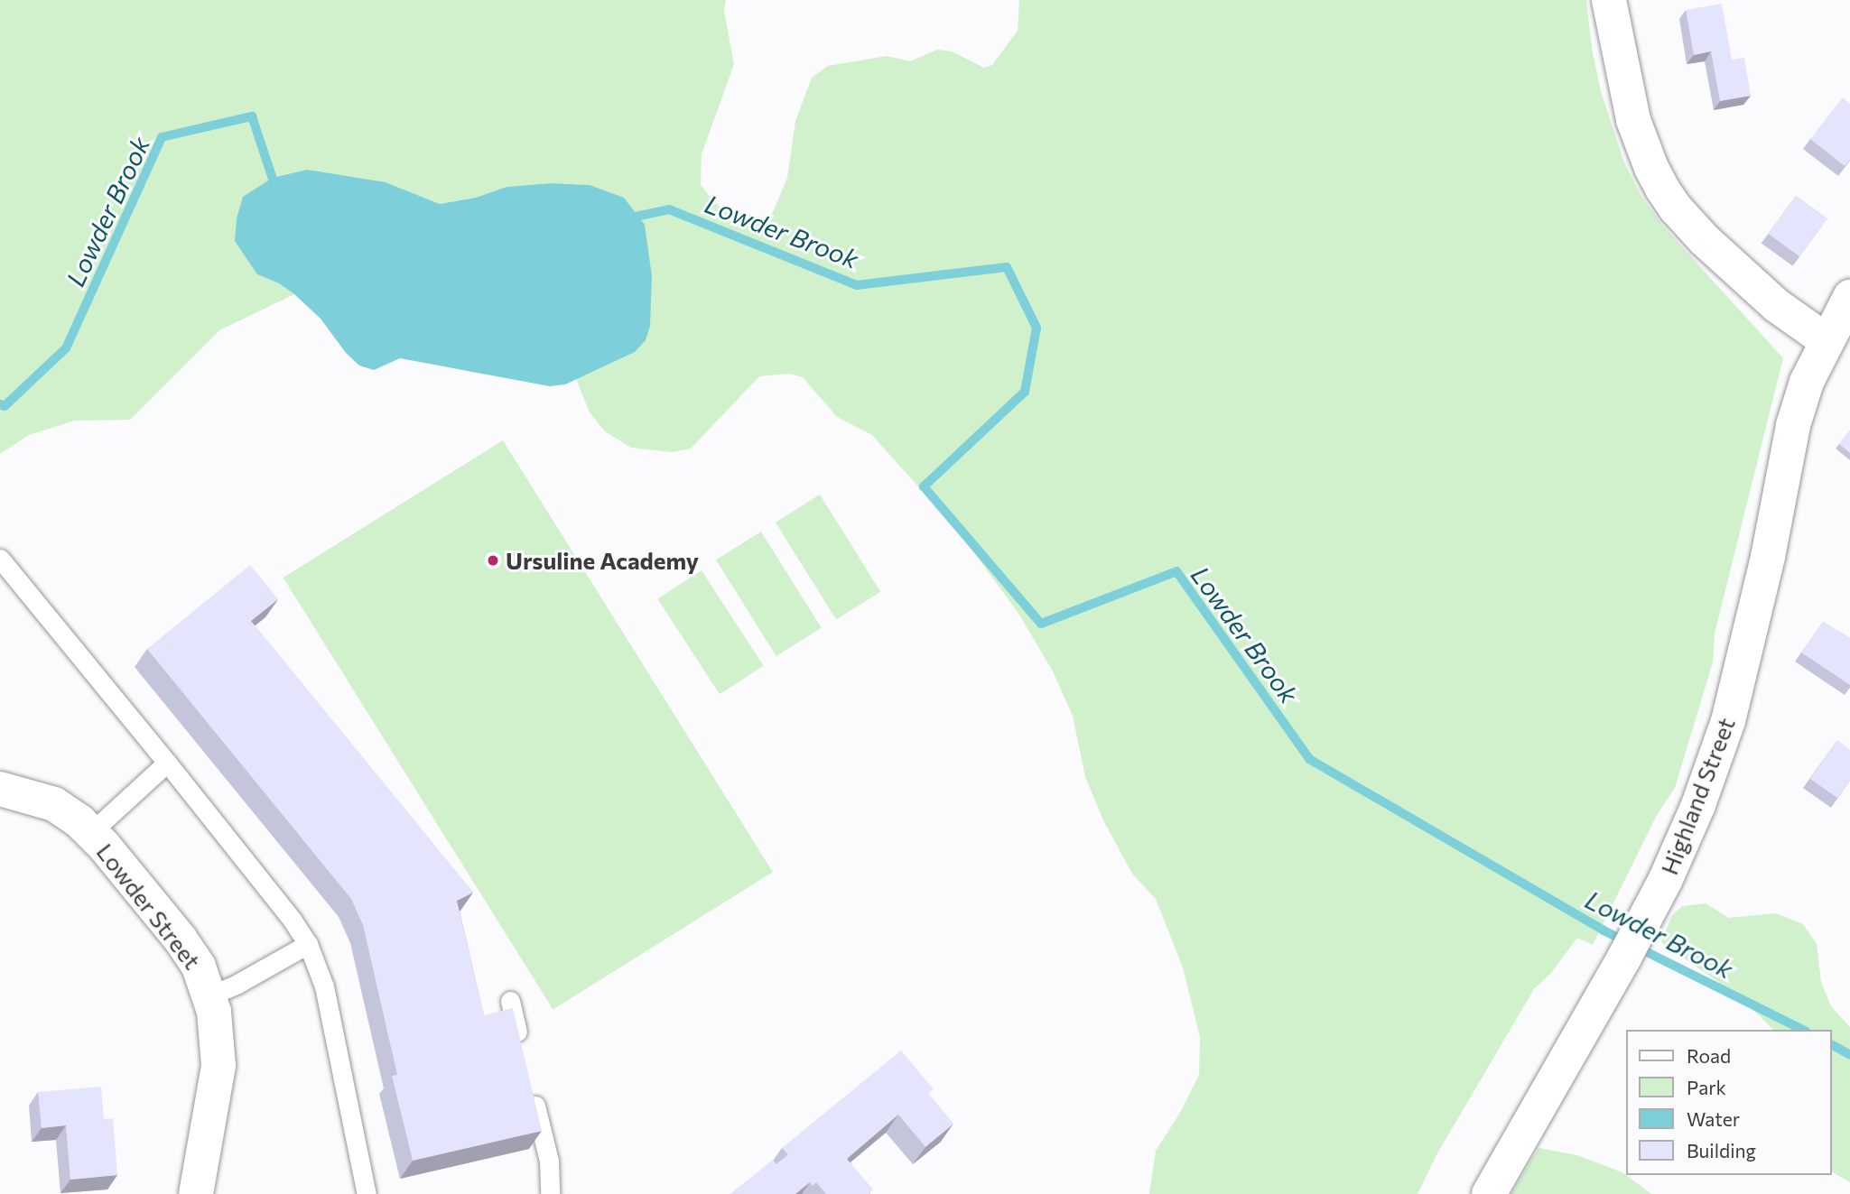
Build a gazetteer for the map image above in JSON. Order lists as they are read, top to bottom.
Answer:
{
  "streets": {
    "street": ["Highland Street", "Lowder Street"]
  },
  "water": ["Lowder Brook"],
  "places": ["Ursuline Academy"],
  "legend": [
    "Road",
    "Park",
    "Water",
    "Building"
  ]
}
